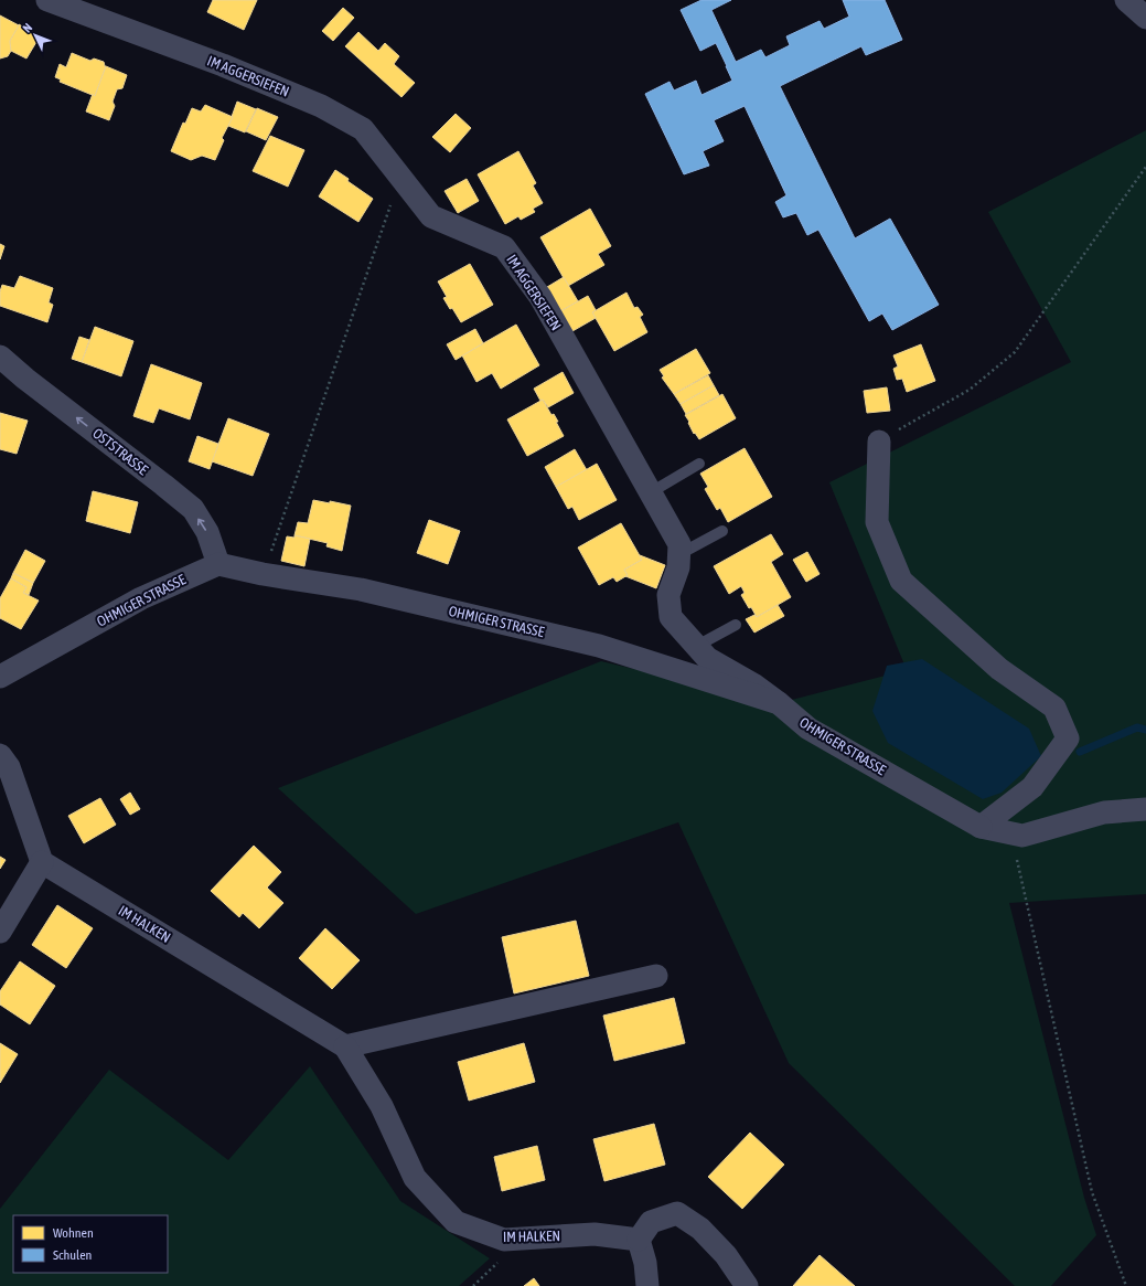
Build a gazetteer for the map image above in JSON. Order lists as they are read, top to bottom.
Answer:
{
  "streets": {
    "street": [
      "IM AGGERSIEFEN",
      "OSTSTRASSE",
      "OHMIGER STRASSE",
      "IM HALKEN"
    ]
  },
  "crossings": [
    ["IM AGGERSIEFEN", "OHMIGER STRASSE"],
    ["OSTSTRASSE", "OHMIGER STRASSE"]
  ],
  "one_way": ["OSTSTRASSE"],
  "legend": ["Wohnen", "Schulen"],
  "north": "top left"
}
